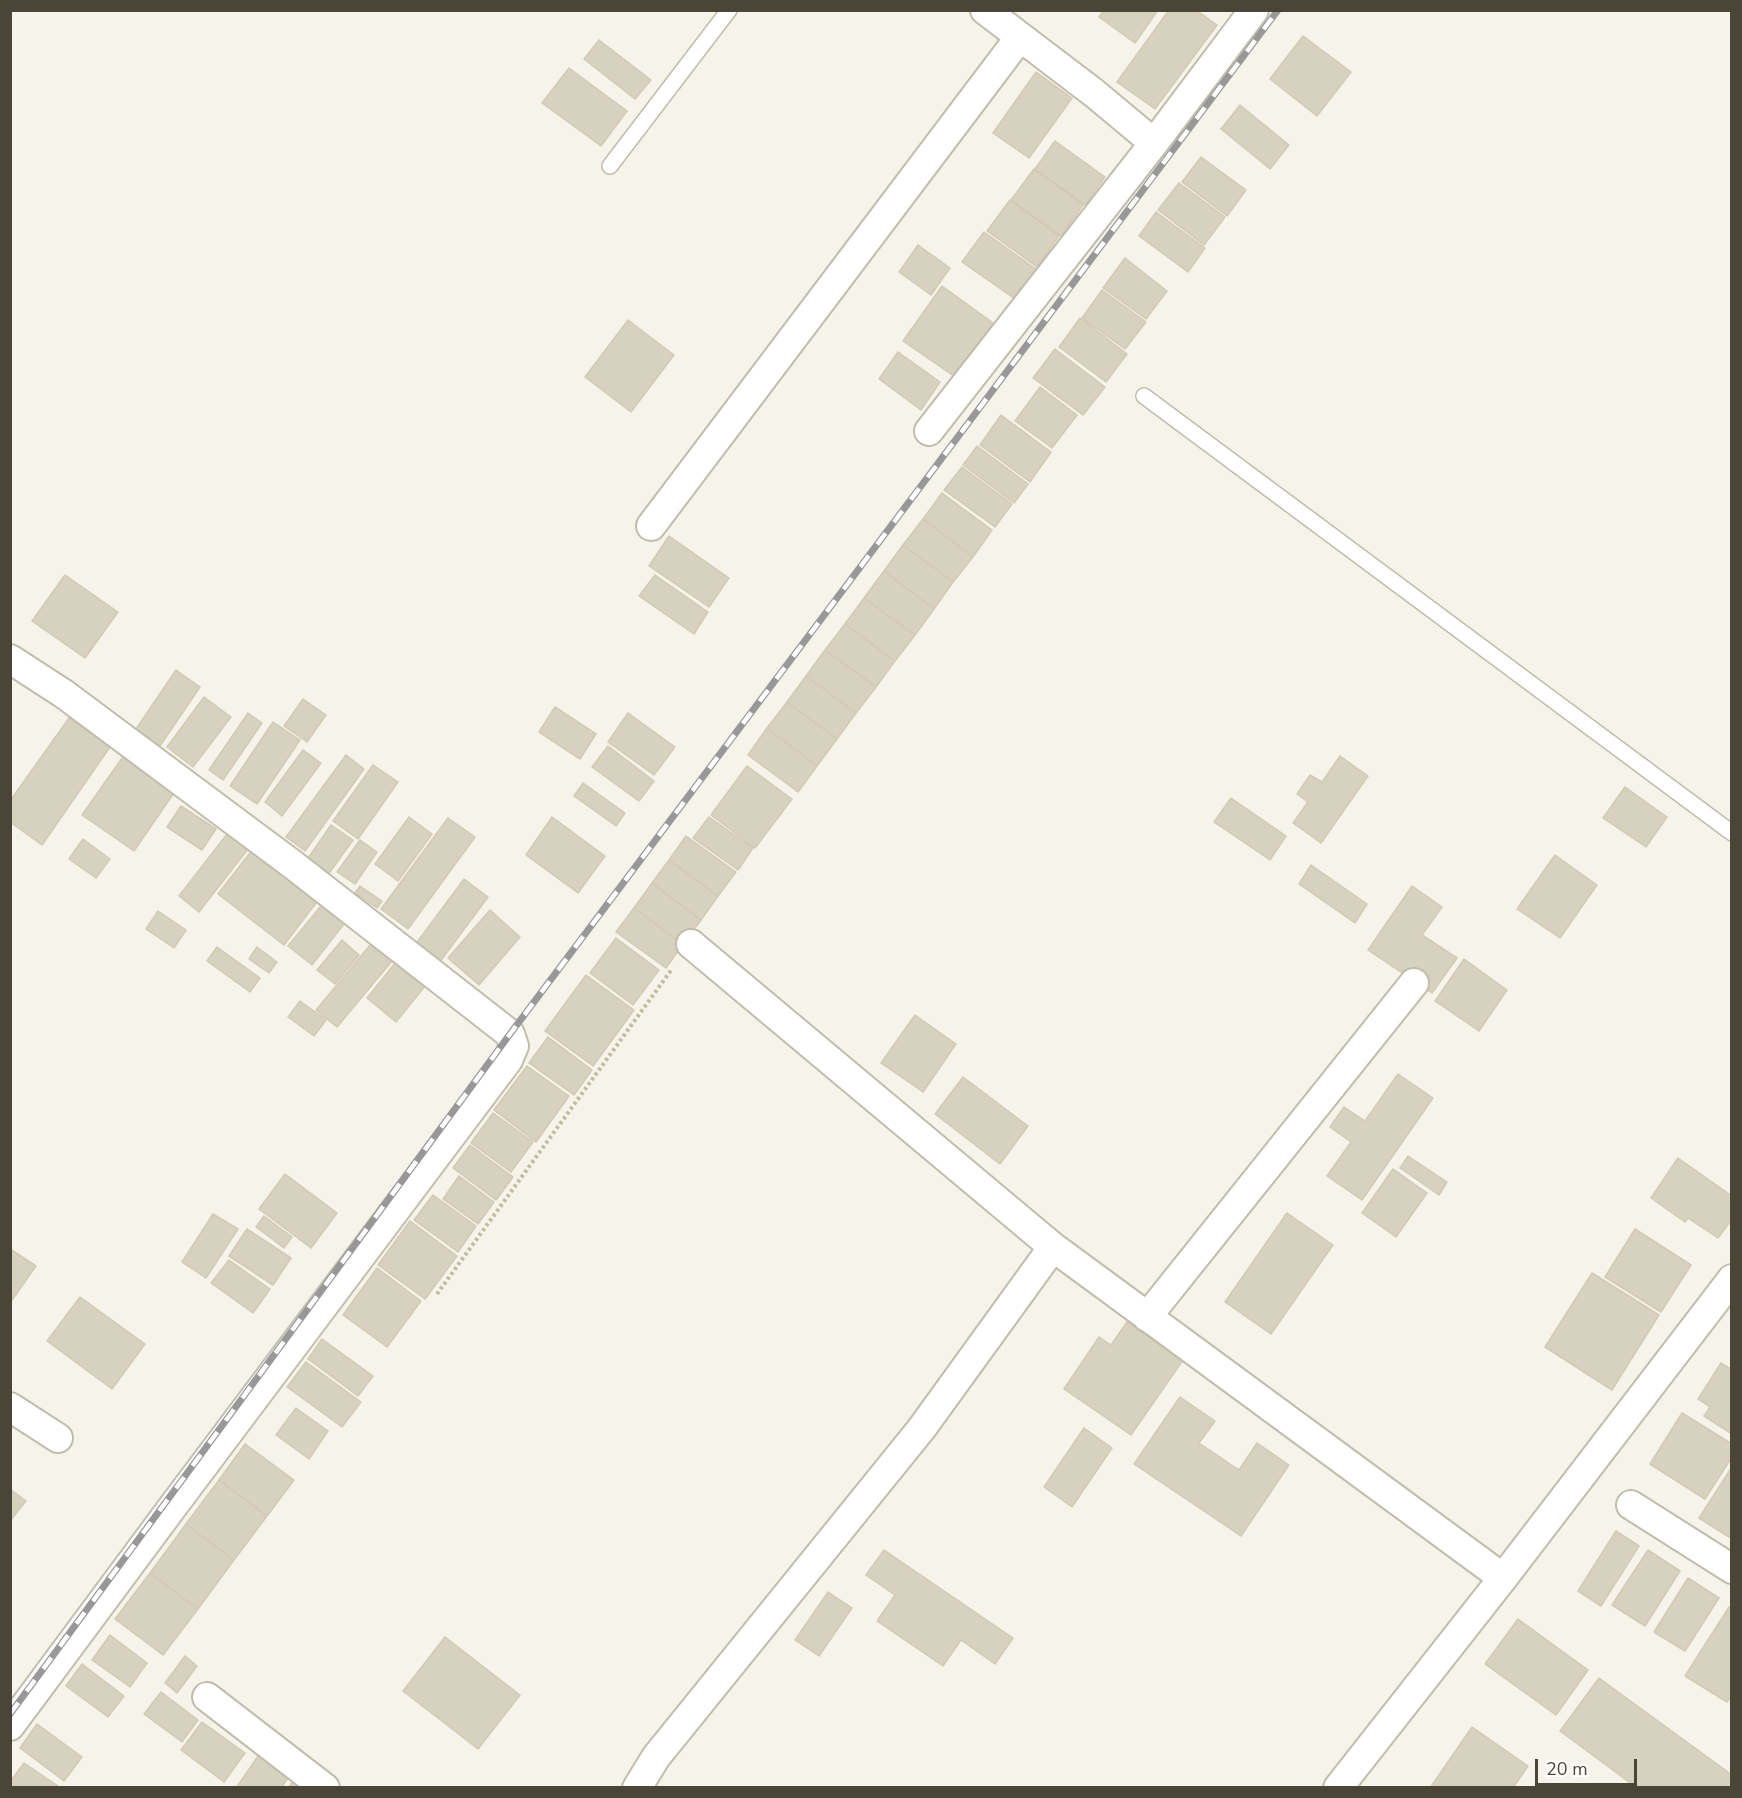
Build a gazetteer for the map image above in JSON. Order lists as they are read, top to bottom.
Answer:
{
  "scale_bar": "20 m"
}
